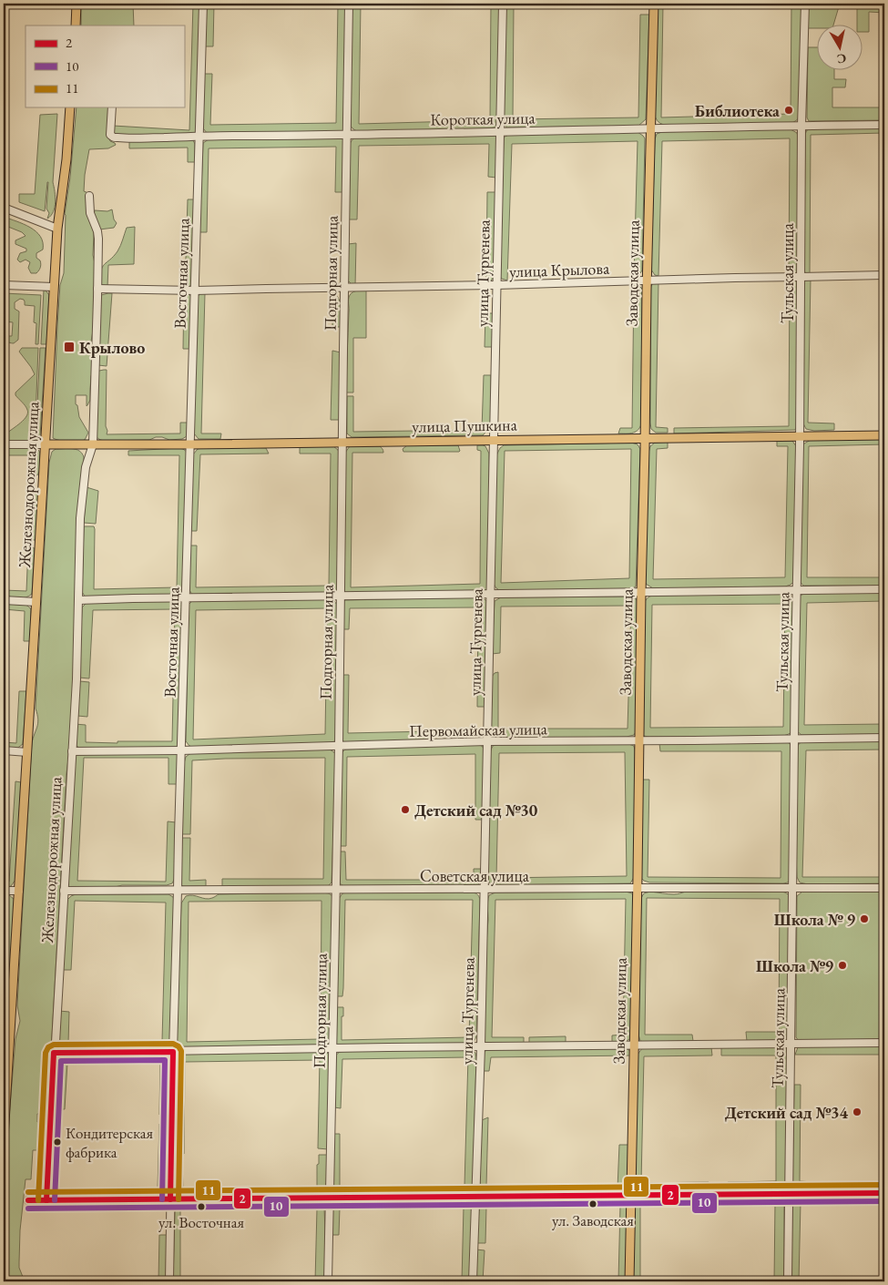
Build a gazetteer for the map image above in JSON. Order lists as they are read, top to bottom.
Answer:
{
  "streets": {
    "main road": ["Заводская улица", "улица Пушкина", "Железнодорожная улица"],
    "street": [
      "Короткая улица",
      "улица Крылова",
      "Восточная улица",
      "Подгорная улица",
      "улица Тургенева",
      "Тульская улица",
      "Первомайская улица",
      "Советская улица"
    ]
  },
  "crossings": [
    ["Короткая улица", "Восточная улица"],
    ["Короткая улица", "Подгорная улица"],
    ["Короткая улица", "улица Тургенева"],
    ["Короткая улица", "Заводская улица"],
    ["Короткая улица", "Тульская улица"],
    ["улица Крылова", "Восточная улица"],
    ["улица Крылова", "Подгорная улица"],
    ["улица Крылова", "улица Тургенева"],
    ["улица Крылова", "Заводская улица"],
    ["улица Крылова", "Тульская улица"],
    ["улица Крылова", "Железнодорожная улица"],
    ["Восточная улица", "улица Пушкина"],
    ["Восточная улица", "Первомайская улица"],
    ["Восточная улица", "Советская улица"],
    ["Подгорная улица", "улица Пушкина"],
    ["Подгорная улица", "Первомайская улица"],
    ["Подгорная улица", "Советская улица"],
    ["улица Тургенева", "улица Пушкина"],
    ["улица Тургенева", "Первомайская улица"],
    ["улица Тургенева", "Советская улица"],
    ["Заводская улица", "улица Пушкина"],
    ["Заводская улица", "Первомайская улица"],
    ["Заводская улица", "Советская улица"],
    ["Тульская улица", "улица Пушкина"],
    ["Тульская улица", "Первомайская улица"],
    ["Тульская улица", "Советская улица"],
    ["улица Пушкина", "Железнодорожная улица"],
    ["Железнодорожная улица", "Первомайская улица"],
    ["Железнодорожная улица", "Советская улица"]
  ],
  "places": {
    "other": [
      "Библиотека",
      "Детский сад №30",
      "Школа № 9",
      "Школа №9",
      "Детский сад №34",
      "Кондитерская фабрика",
      "ул. Заводская",
      "ул. Восточная"
    ],
    "transit": ["Крылово"]
  },
  "lines": ["transit line 11", "transit line 2", "transit line 10"],
  "legend": ["2", "10", "11"],
  "north": "bottom"
}
